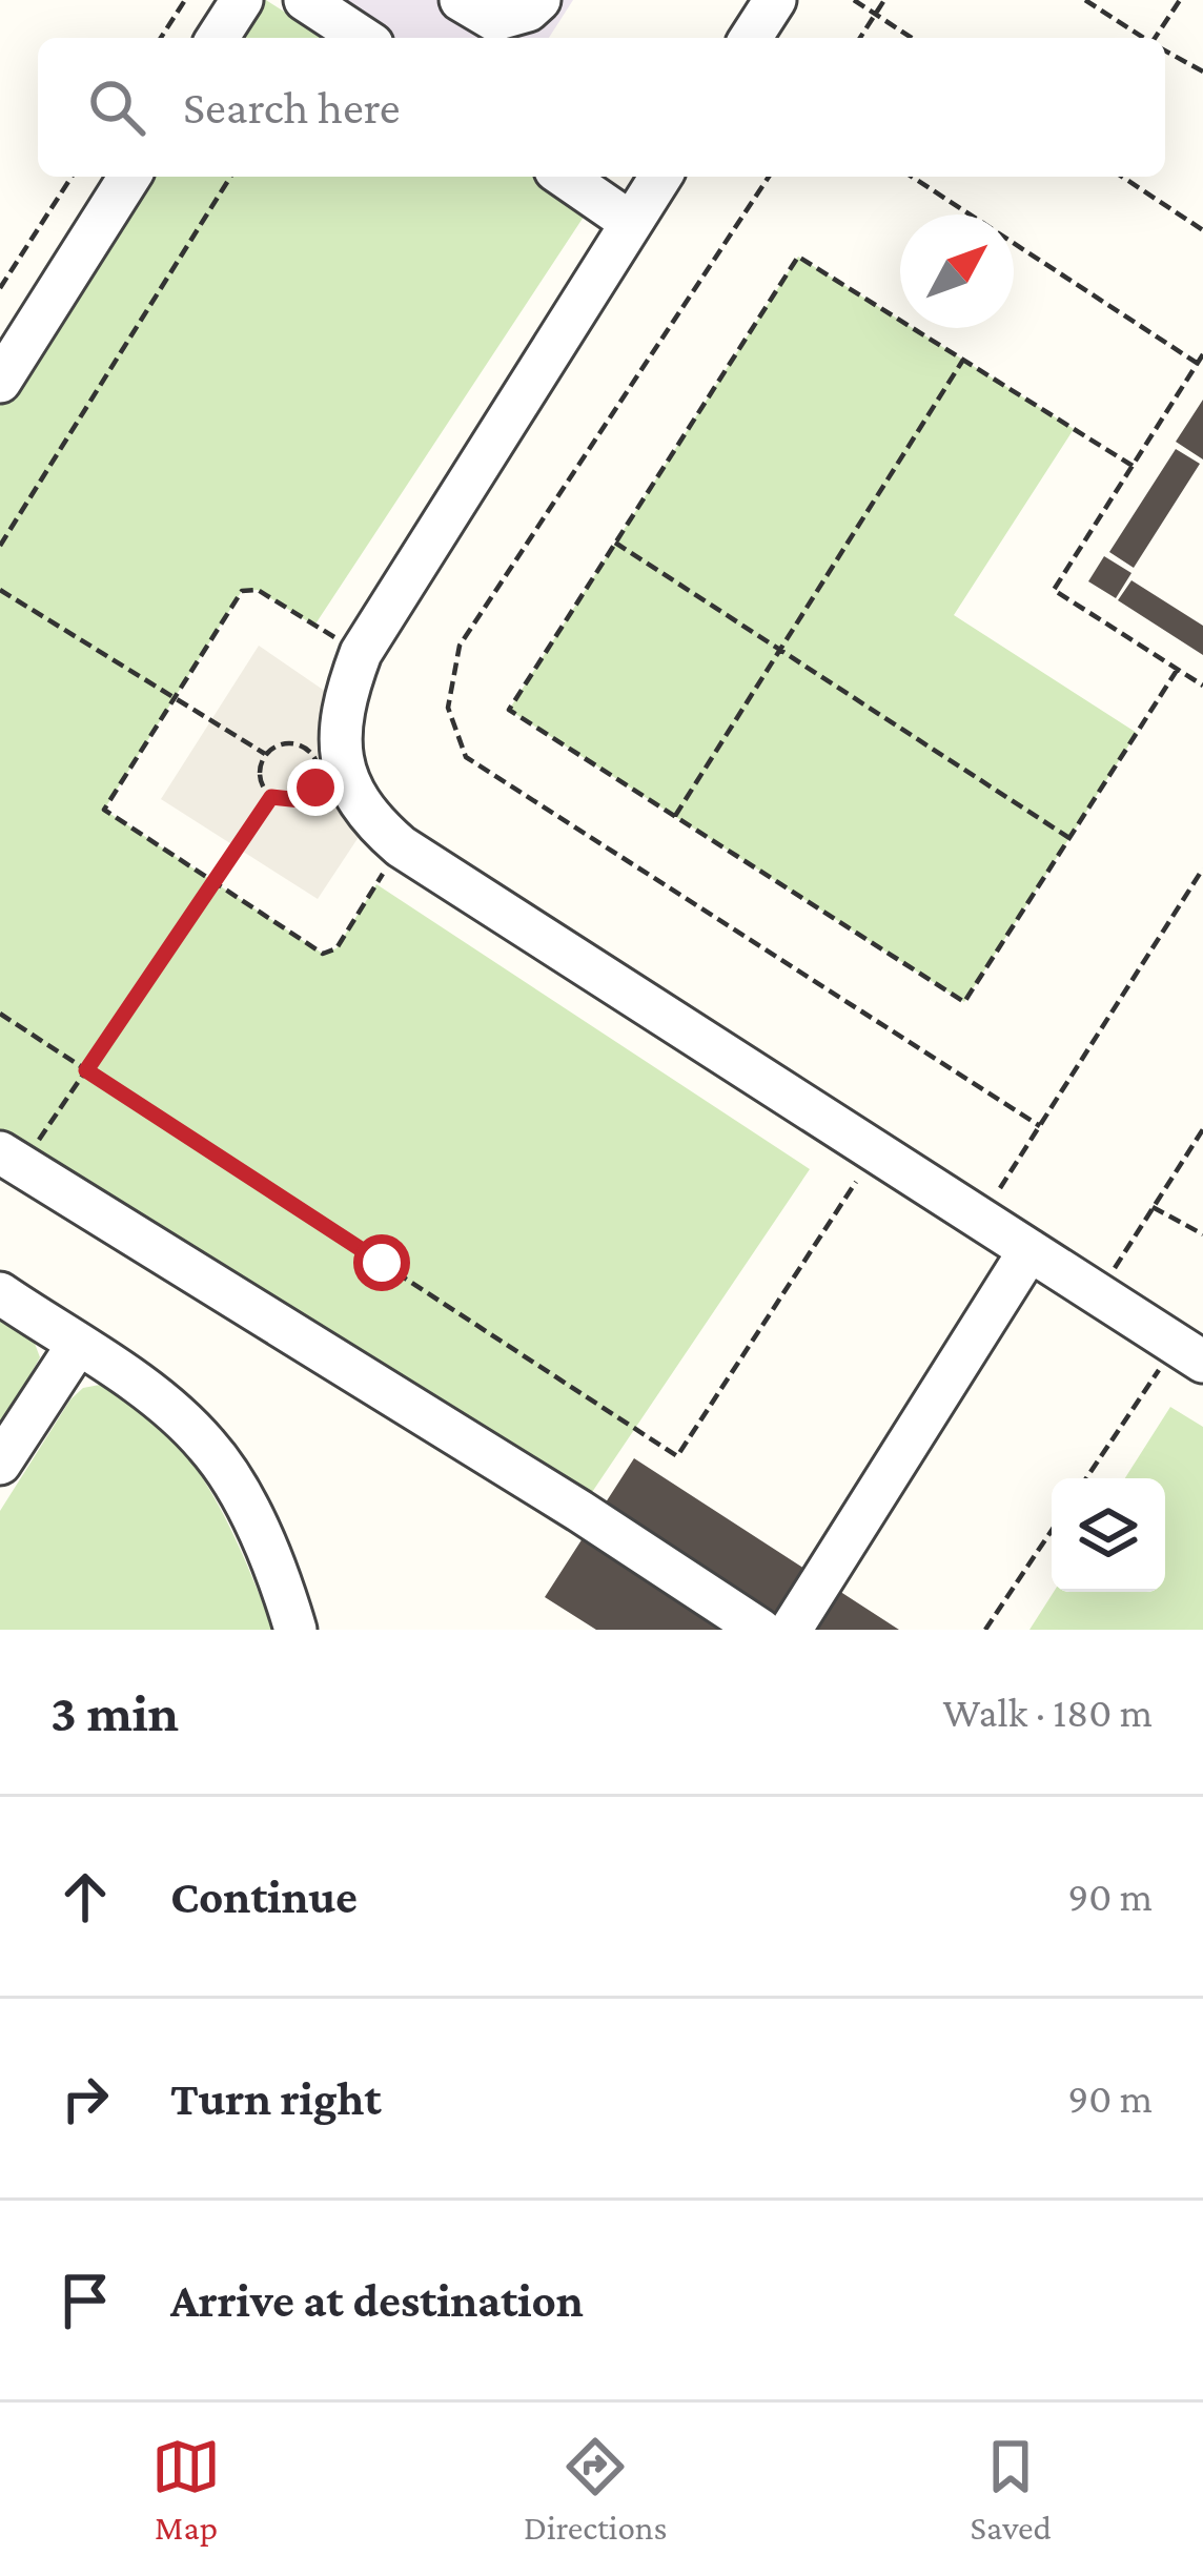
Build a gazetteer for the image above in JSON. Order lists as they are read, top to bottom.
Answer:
{
  "north": "top right",
  "page": {
    "search": "Search here",
    "heading": ["3 min", "Walk · 180 m"],
    "list": [
      ["Continue", "90 m"],
      ["Turn right", "90 m"],
      "Arrive at destination"
    ],
    "nav": ["Map", "Directions", "Saved"]
  }
}
